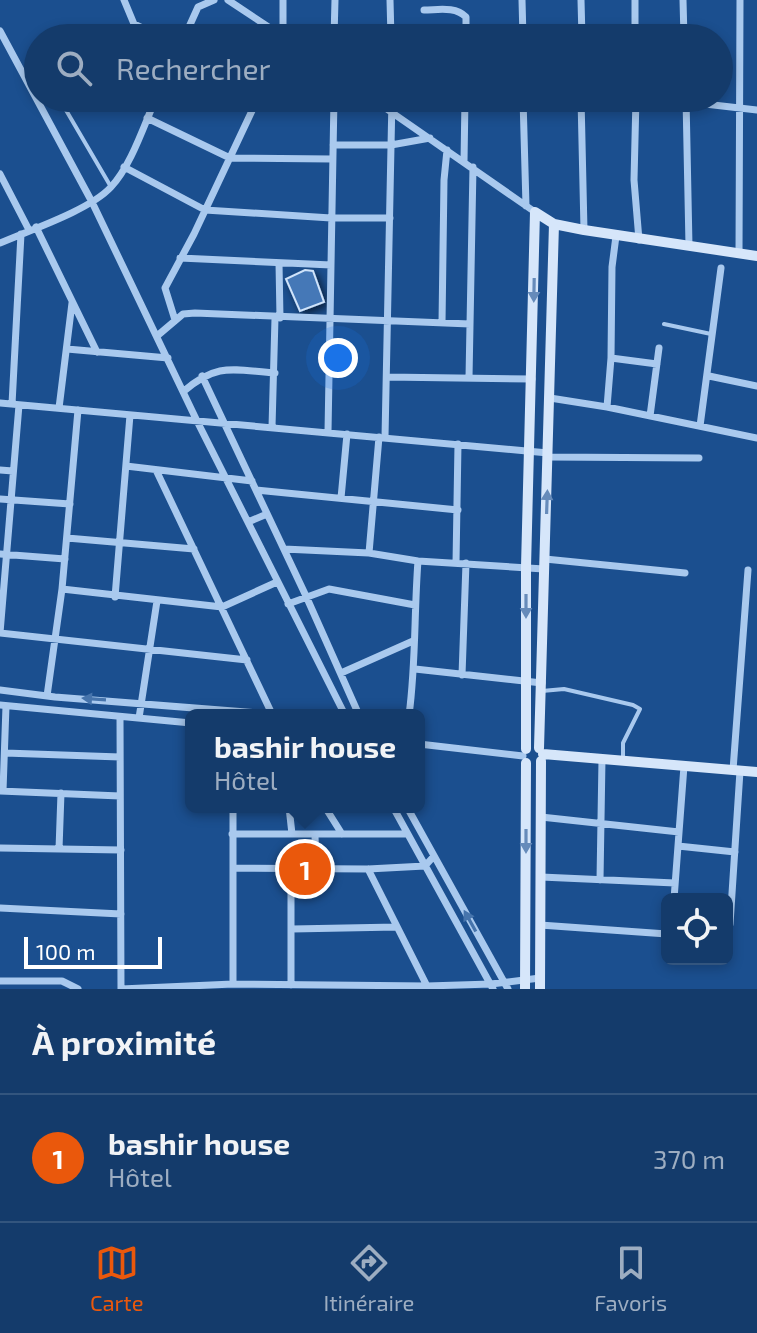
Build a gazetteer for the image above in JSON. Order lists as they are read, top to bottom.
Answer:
{
  "scale_bar": "100 m",
  "page": {
    "search": "Rechercher",
    "popup": ["bashir house", "Hôtel"],
    "pins": "1",
    "scale": "100 m",
    "heading": "À proximité",
    "list": [
      {
        "mark": "1",
        "name": "bashir house",
        "note": "Hôtel",
        "value": "370 m"
      }
    ],
    "nav": ["Carte", "Itinéraire", "Favoris"]
  }
}
